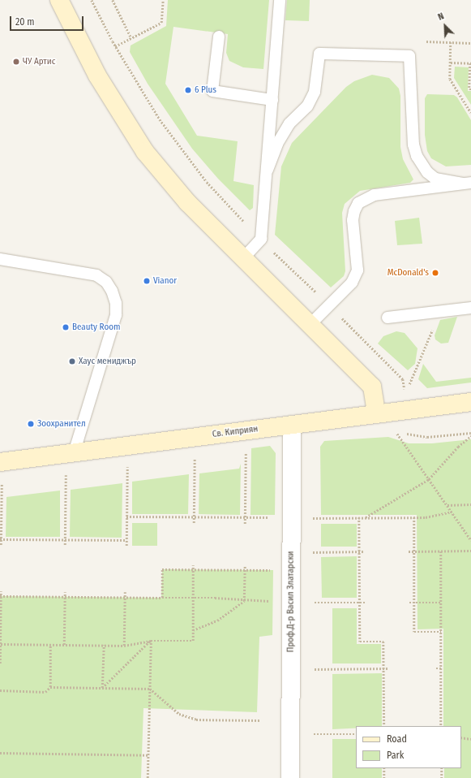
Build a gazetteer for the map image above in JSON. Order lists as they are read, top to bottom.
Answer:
{
  "streets": {
    "street": ["Св. Киприян", "Проф.Д-р Васил Златарски"]
  },
  "crossings": [
    ["Св. Киприян", "Проф.Д-р Васил Златарски"]
  ],
  "places": [
    "ЧУ Артис",
    "6 Plus",
    "McDonald's",
    "Vianor",
    "Beauty Room",
    "Хаус мениджър",
    "Зоохранител"
  ],
  "legend": ["Road", "Park"],
  "scale_bar": "20 m",
  "north": "top left"
}
